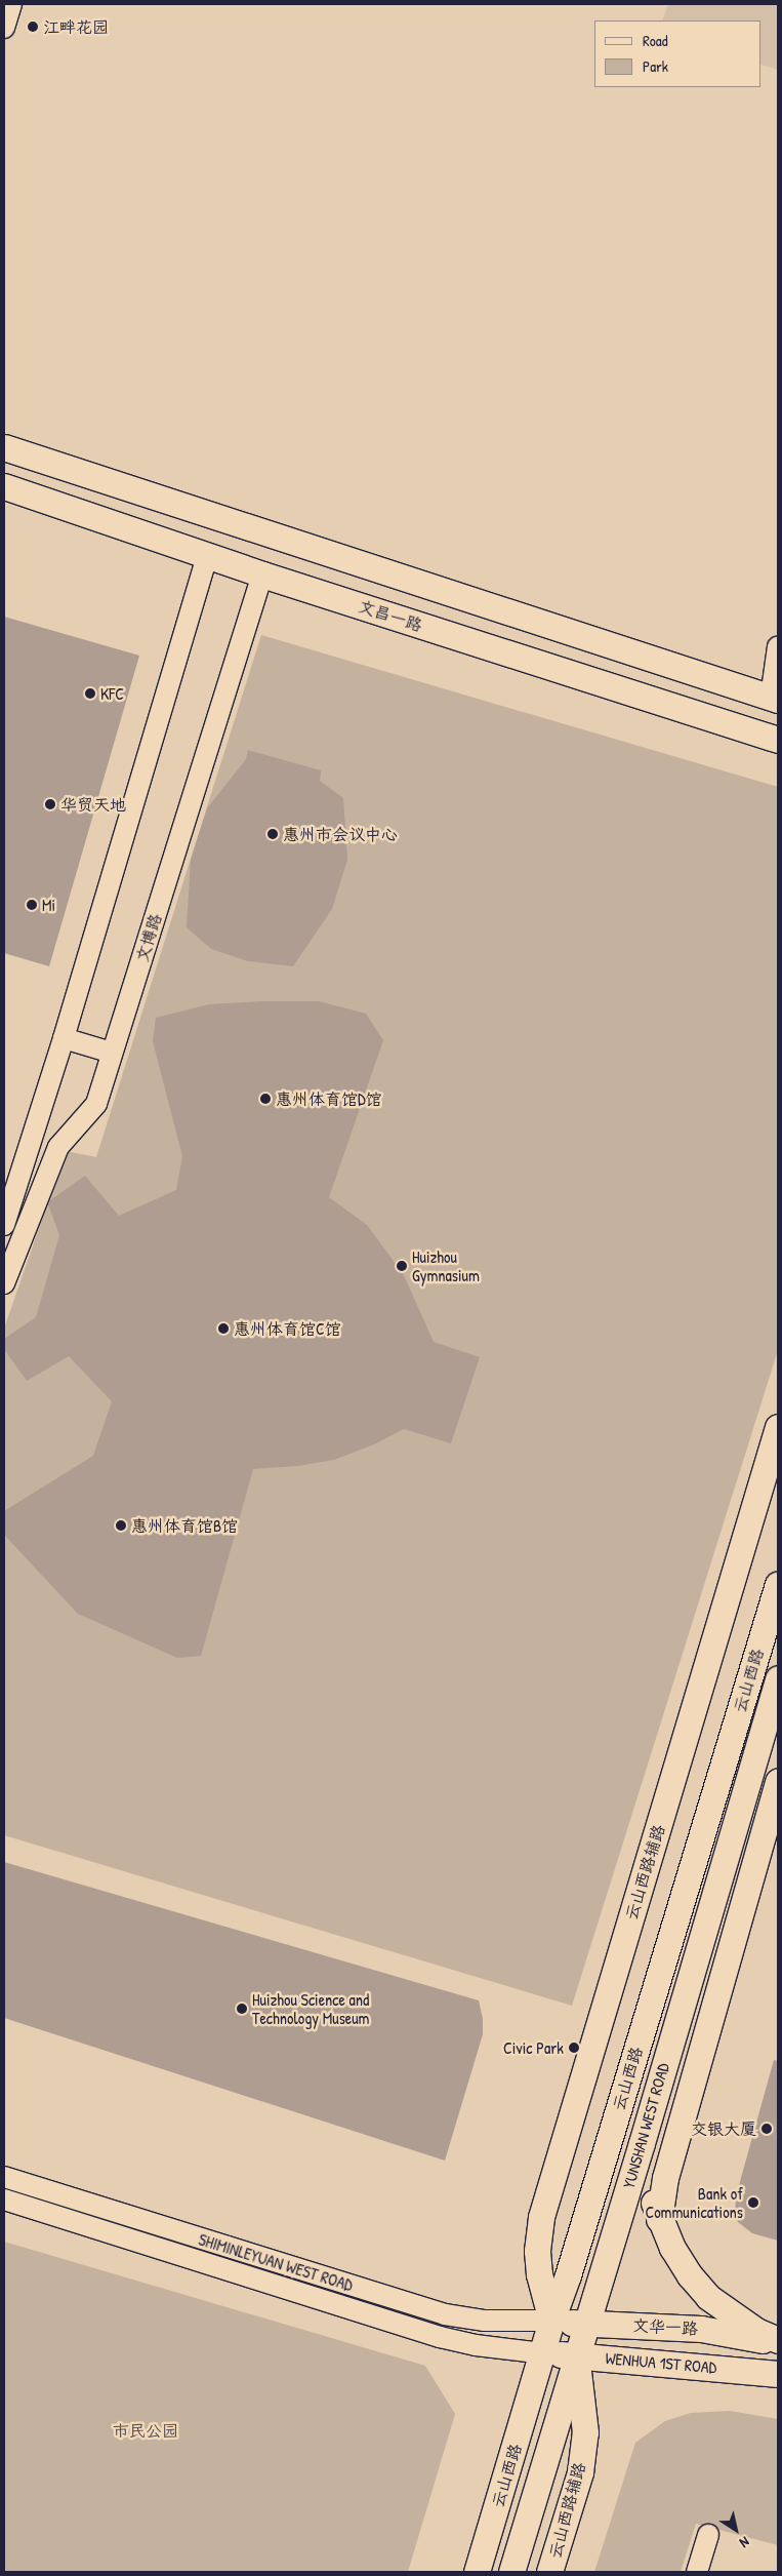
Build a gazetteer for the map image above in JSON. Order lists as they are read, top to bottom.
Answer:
{
  "streets": {
    "main road": [
      "文昌一路",
      "云山西路",
      "云山西路辅路",
      "YUNSHAN WEST ROAD",
      "文华一路",
      "WENHUA 1ST ROAD"
    ],
    "street": ["文博路", "SHIMINLEYUAN WEST ROAD"]
  },
  "crossings": [
    ["文昌一路", "文博路"],
    ["云山西路", "云山西路辅路"],
    ["云山西路", "SHIMINLEYUAN WEST ROAD"],
    ["云山西路", "文华一路"],
    ["云山西路", "WENHUA 1ST ROAD"],
    ["云山西路辅路", "YUNSHAN WEST ROAD"],
    ["云山西路辅路", "SHIMINLEYUAN WEST ROAD"],
    ["云山西路辅路", "文华一路"],
    ["云山西路辅路", "WENHUA 1ST ROAD"],
    ["YUNSHAN WEST ROAD", "文华一路"],
    ["YUNSHAN WEST ROAD", "WENHUA 1ST ROAD"],
    ["SHIMINLEYUAN WEST ROAD", "文华一路"],
    ["SHIMINLEYUAN WEST ROAD", "WENHUA 1ST ROAD"]
  ],
  "parks": ["市民公园"],
  "places": [
    "江畔花园",
    "KFC",
    "华贸天地",
    "惠州市会议中心",
    "Mi",
    "惠州体育馆D馆",
    "Huizhou Gymnasium",
    "惠州体育馆C馆",
    "惠州体育馆B馆",
    "Huizhou Science and Technology Museum",
    "Civic Park",
    "交银大厦",
    "Bank of Communications"
  ],
  "legend": ["Road", "Park"],
  "north": "bottom right"
}
